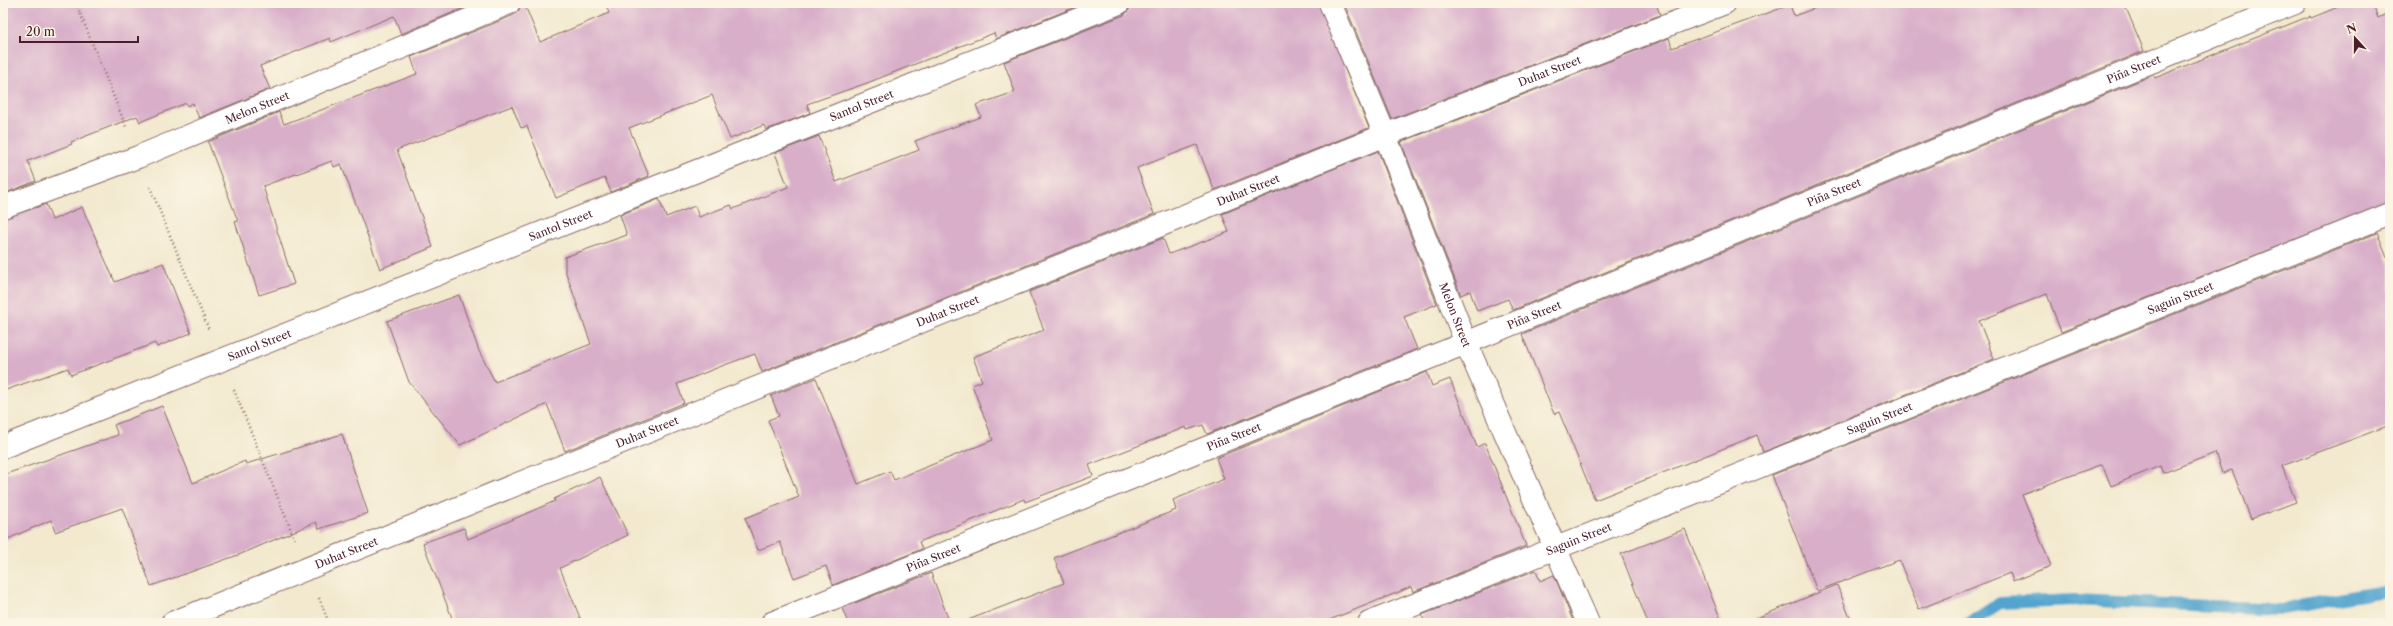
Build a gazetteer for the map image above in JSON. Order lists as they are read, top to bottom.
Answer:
{
  "streets": {
    "street": [
      "Piña Street",
      "Duhat Street",
      "Santol Street",
      "Melon Street",
      "Saguin Street"
    ]
  },
  "crossings": [
    ["Piña Street", "Melon Street"],
    ["Duhat Street", "Melon Street"],
    ["Melon Street", "Saguin Street"]
  ],
  "scale_bar": "20 m",
  "north": "top"
}
